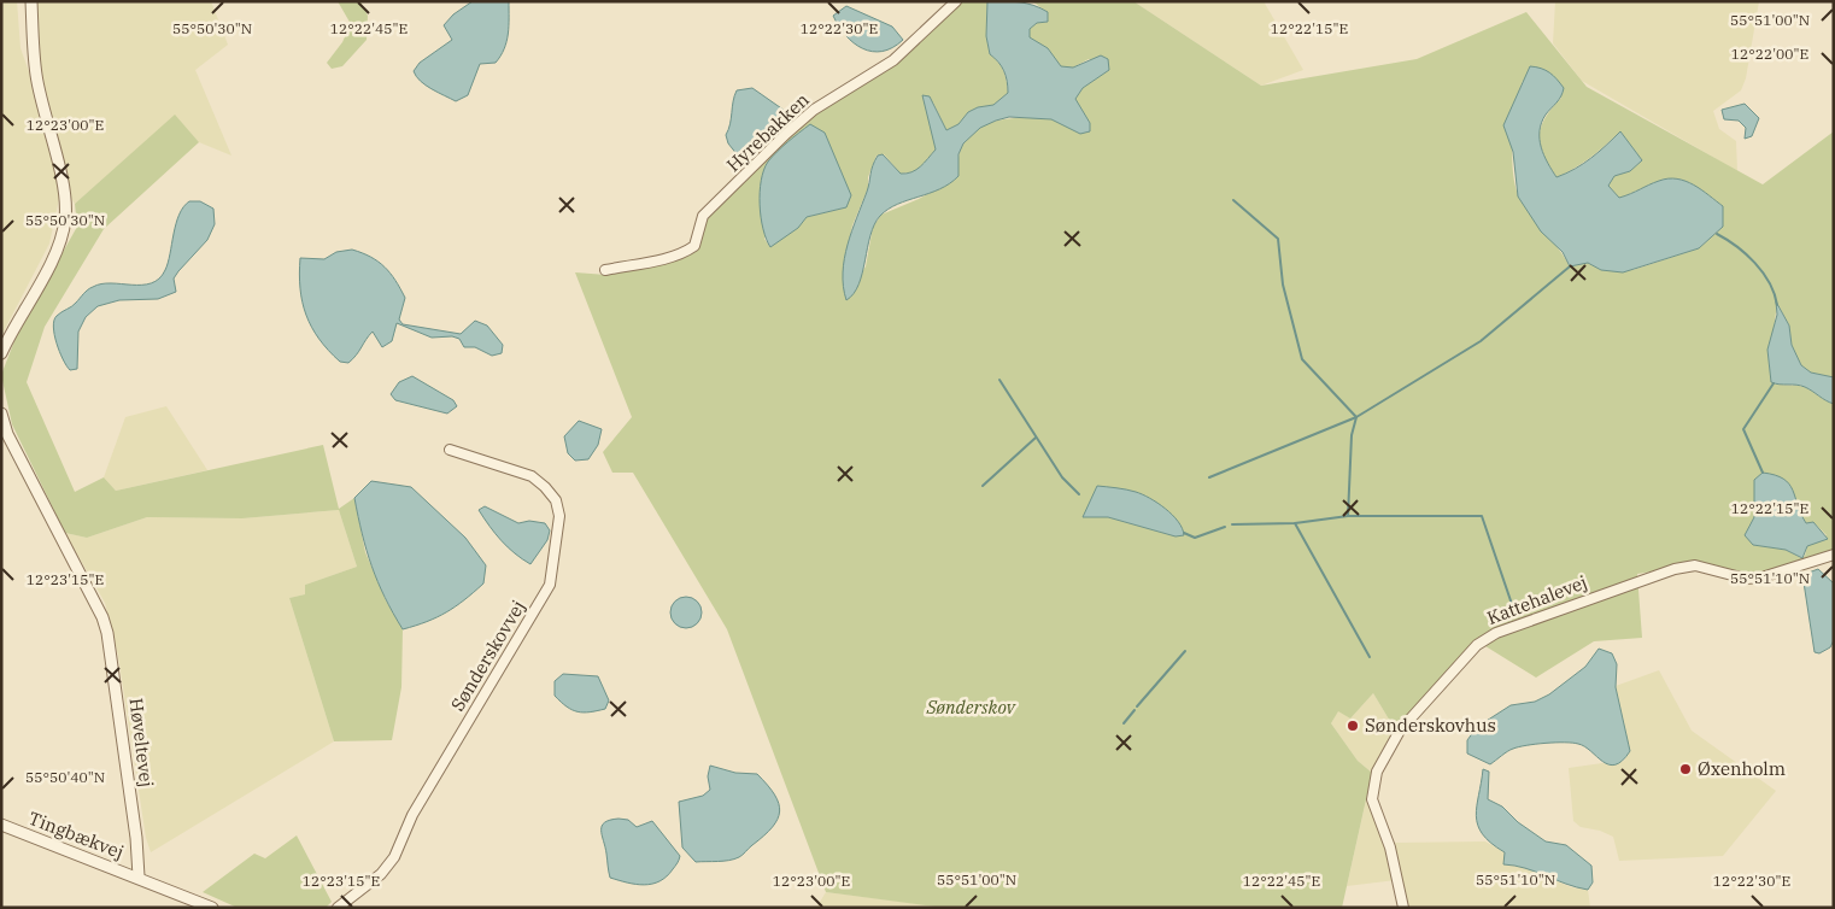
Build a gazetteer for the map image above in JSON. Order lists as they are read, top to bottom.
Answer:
{
  "streets": {
    "street": [
      "Hyrebakken",
      "Kattehalevej",
      "Sønderskovvej",
      "Høveltevej",
      "Tingbækvej"
    ]
  },
  "crossings": [
    ["Høveltevej", "Tingbækvej"]
  ],
  "parks": ["Sønderskov"],
  "places": ["Sønderskovhus", "Øxenholm"],
  "coordinates": [
    "55°51'00\"N",
    "12°22'45\"E",
    "12°22'30\"E",
    "12°22'15\"E",
    "55°50'30\"N",
    "12°22'00\"E",
    "12°23'00\"E",
    "55°51'10\"N",
    "12°23'15\"E",
    "55°50'40\"N"
  ]
}
